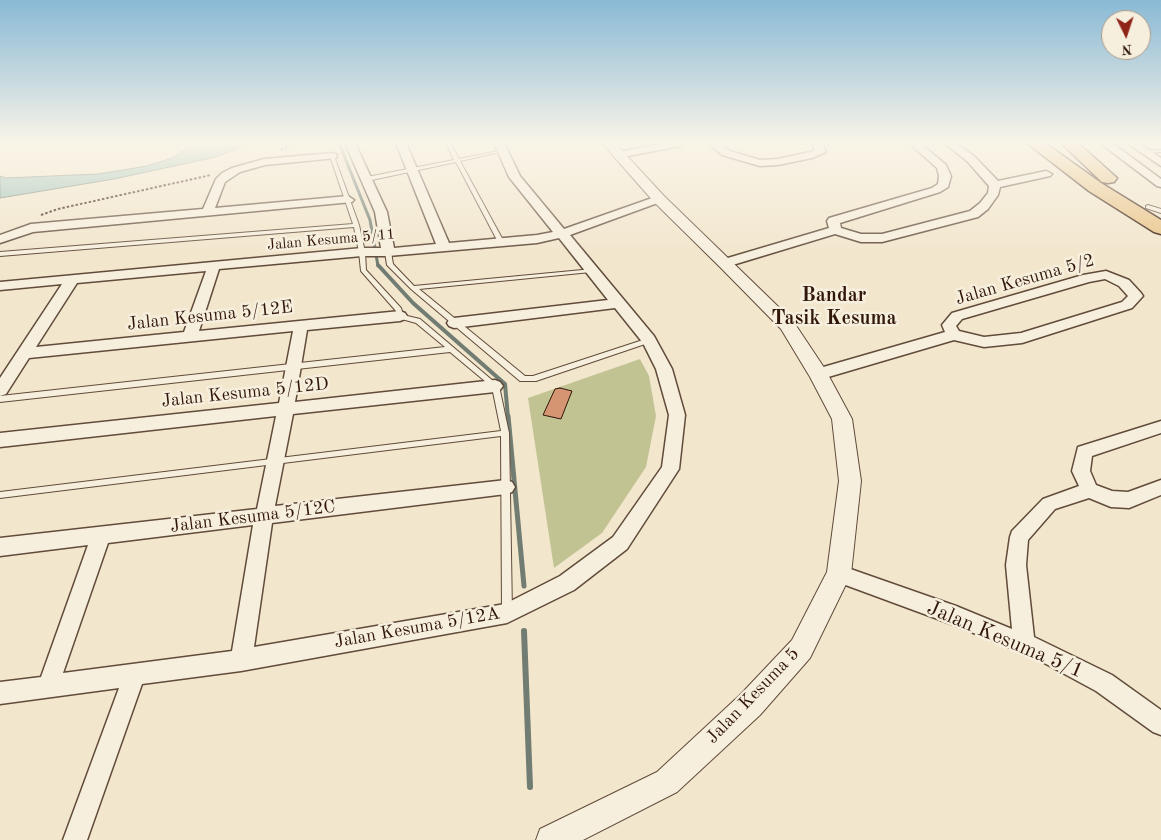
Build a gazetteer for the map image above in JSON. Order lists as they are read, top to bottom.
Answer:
{
  "streets": {
    "street": [
      "Jalan Kesuma 5/11",
      "Jalan Kesuma 5/2",
      "Jalan Kesuma 5/12E",
      "Jalan Kesuma 5/12D",
      "Jalan Kesuma 5/12C",
      "Jalan Kesuma 5/12A",
      "Jalan Kesuma 5/1",
      "Jalan Kesuma 5"
    ]
  },
  "crossings": [
    ["Jalan Kesuma 5/11", "Jalan Kesuma 5/12A"],
    ["Jalan Kesuma 5/11", "Jalan Kesuma 5"],
    ["Jalan Kesuma 5/2", "Jalan Kesuma 5"],
    ["Jalan Kesuma 5/1", "Jalan Kesuma 5"]
  ],
  "districts": ["Bandar Tasik Kesuma"],
  "north": "bottom"
}
